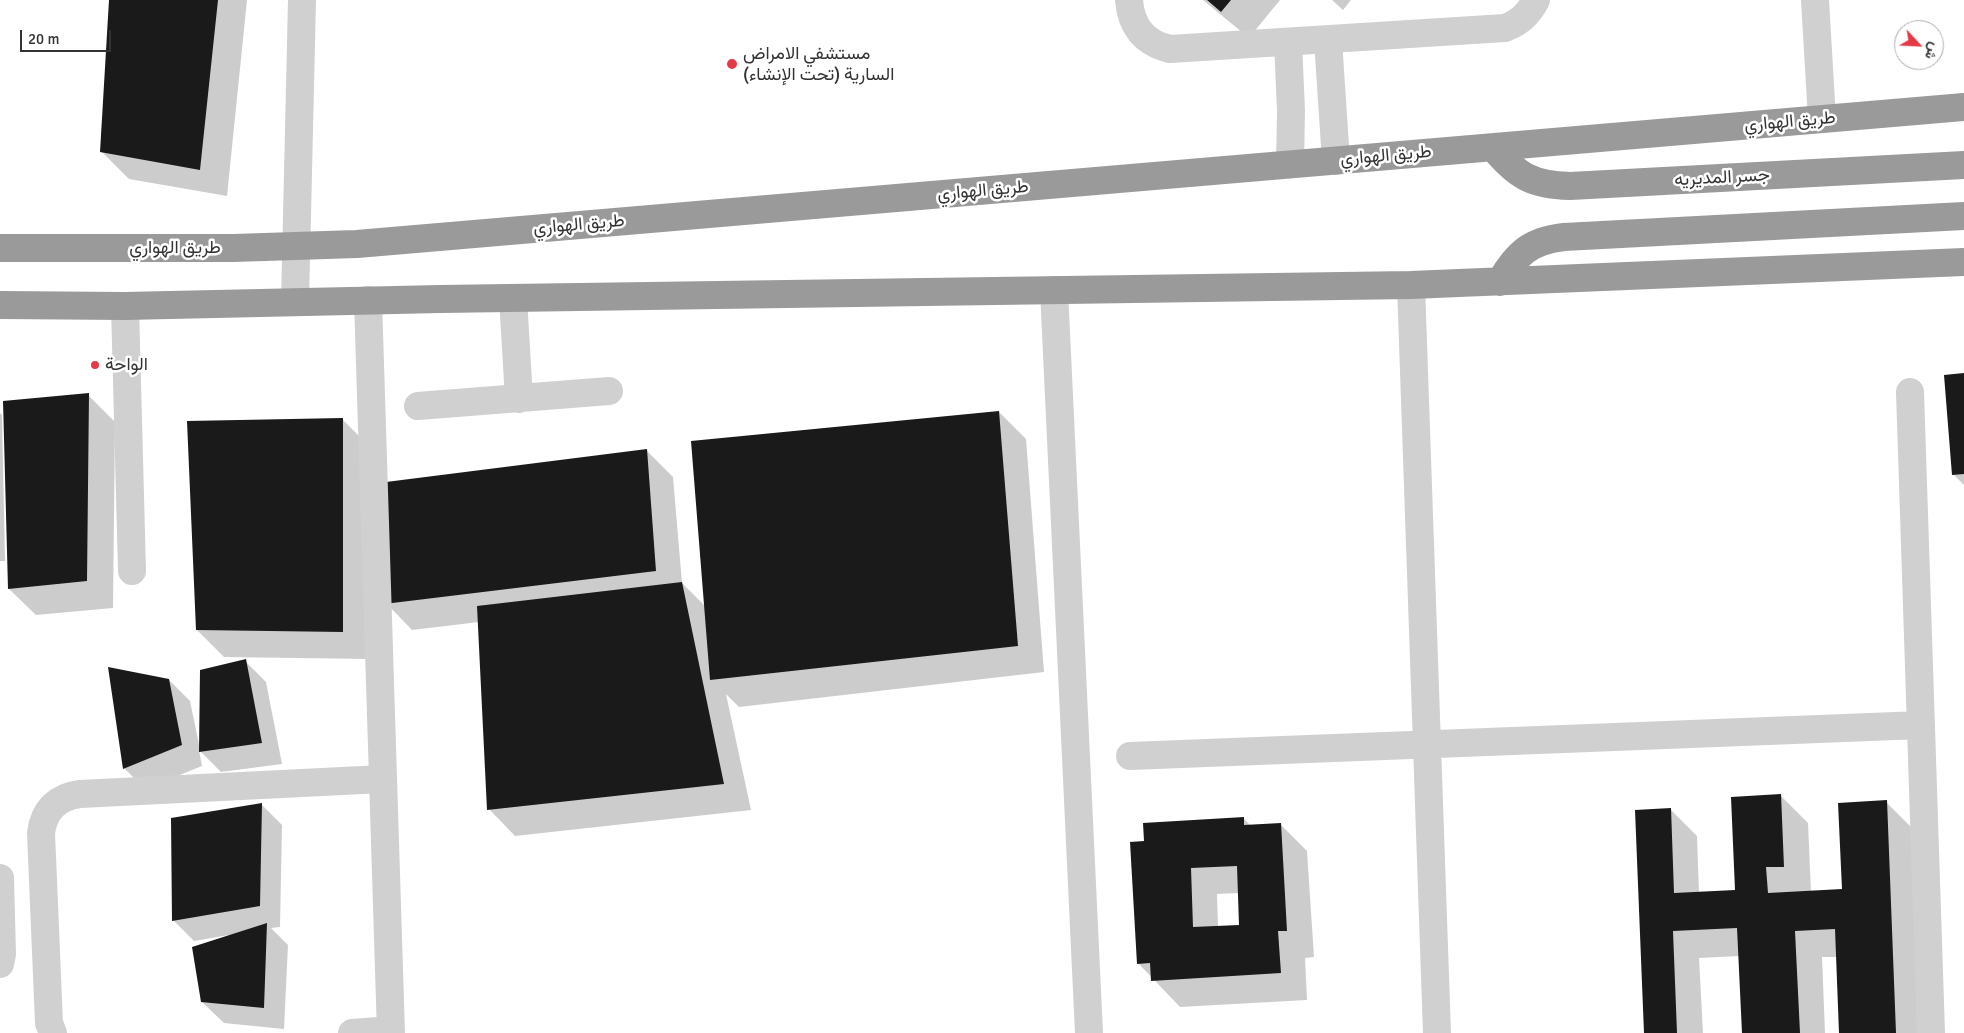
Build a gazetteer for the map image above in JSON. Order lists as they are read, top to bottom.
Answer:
{
  "streets": {
    "highway": ["طريق الهواري", "جسر المديريه"]
  },
  "crossings": [
    ["طريق الهواري", "جسر المديريه"]
  ],
  "places": ["مستشفي الامراض السارية (تحت الإنشاء)", "الواحة"],
  "scale_bar": "20 m",
  "north": "bottom right"
}
